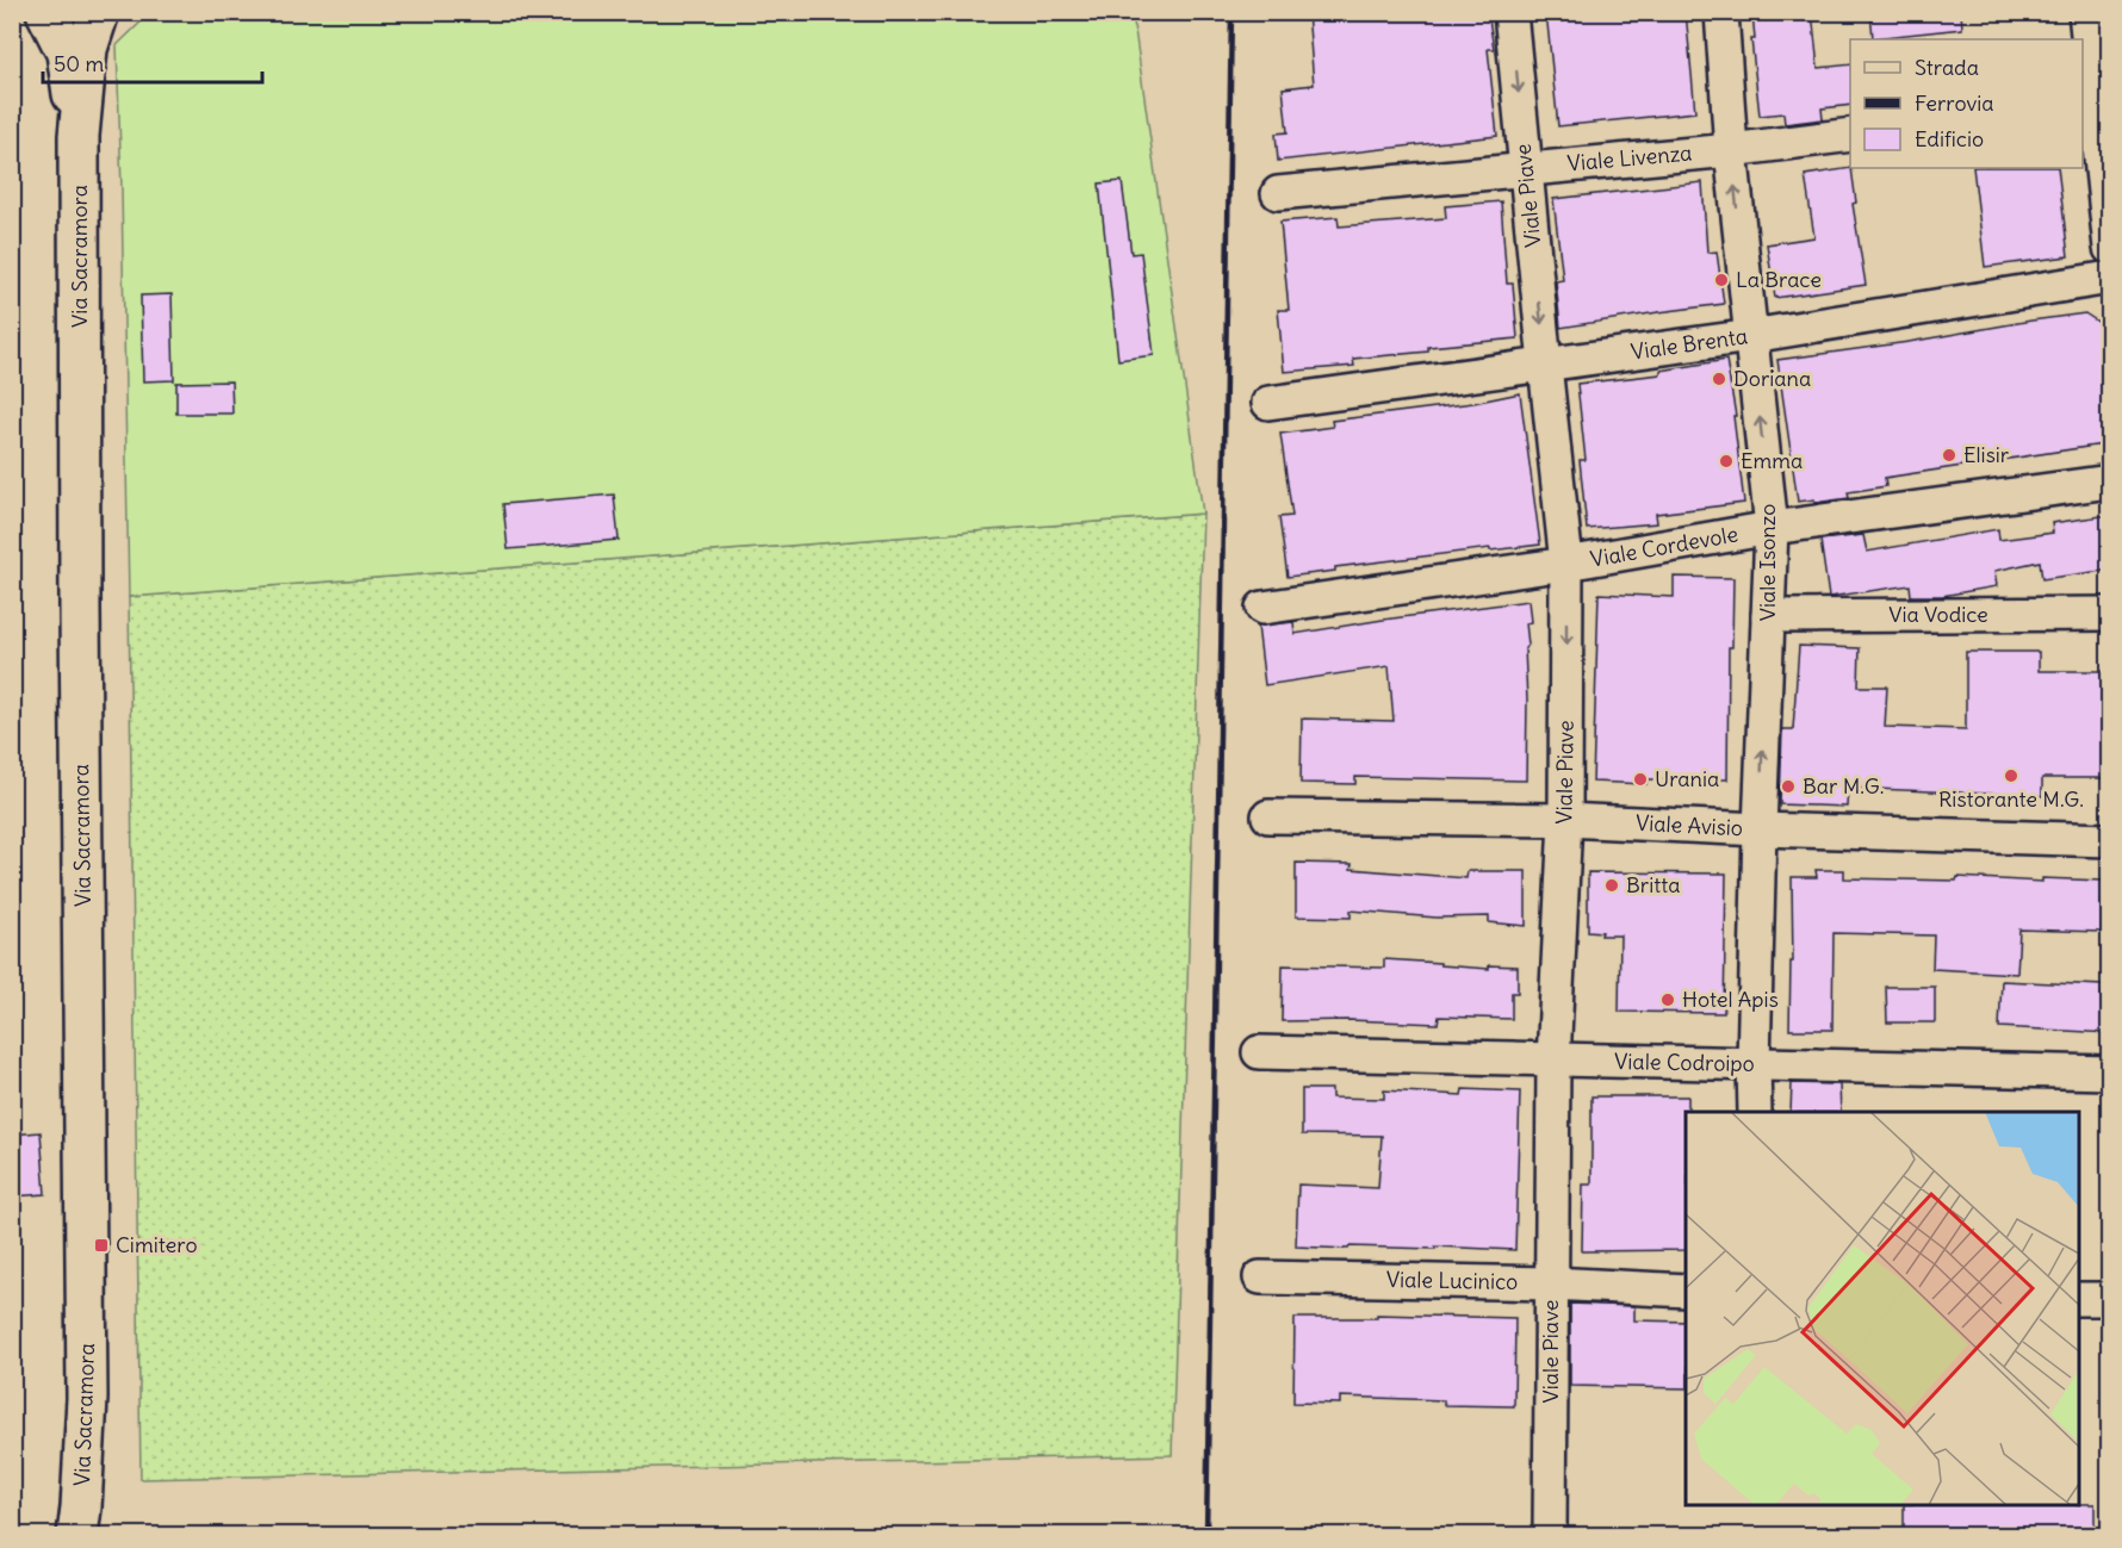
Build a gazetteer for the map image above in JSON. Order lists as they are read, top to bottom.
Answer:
{
  "streets": {
    "street": [
      "Viale Livenza",
      "Viale Piave",
      "Via Sacramora",
      "Viale Brenta",
      "Viale Cordevole",
      "Viale Isonzo",
      "Via Vodice",
      "Viale Avisio",
      "Viale Codroipo",
      "Viale Lucinico"
    ]
  },
  "crossings": [
    ["Viale Livenza", "Viale Piave"],
    ["Viale Livenza", "Viale Isonzo"],
    ["Viale Piave", "Viale Brenta"],
    ["Viale Piave", "Viale Cordevole"],
    ["Viale Piave", "Viale Avisio"],
    ["Viale Piave", "Viale Codroipo"],
    ["Viale Piave", "Viale Lucinico"],
    ["Viale Brenta", "Viale Isonzo"],
    ["Viale Cordevole", "Viale Isonzo"],
    ["Viale Isonzo", "Via Vodice"],
    ["Viale Isonzo", "Viale Avisio"],
    ["Viale Isonzo", "Viale Codroipo"]
  ],
  "one_way": ["Viale Piave", "Viale Isonzo"],
  "places": {
    "other": [
      "La Brace",
      "Doriana",
      "Elisir",
      "Emma",
      "Ristorante M.G.",
      "Urania",
      "Bar M.G.",
      "Britta",
      "Hotel Apis"
    ],
    "transit": ["Cimitero"]
  },
  "legend": ["Strada", "Ferrovia", "Edificio"],
  "scale_bar": "50 m"
}
